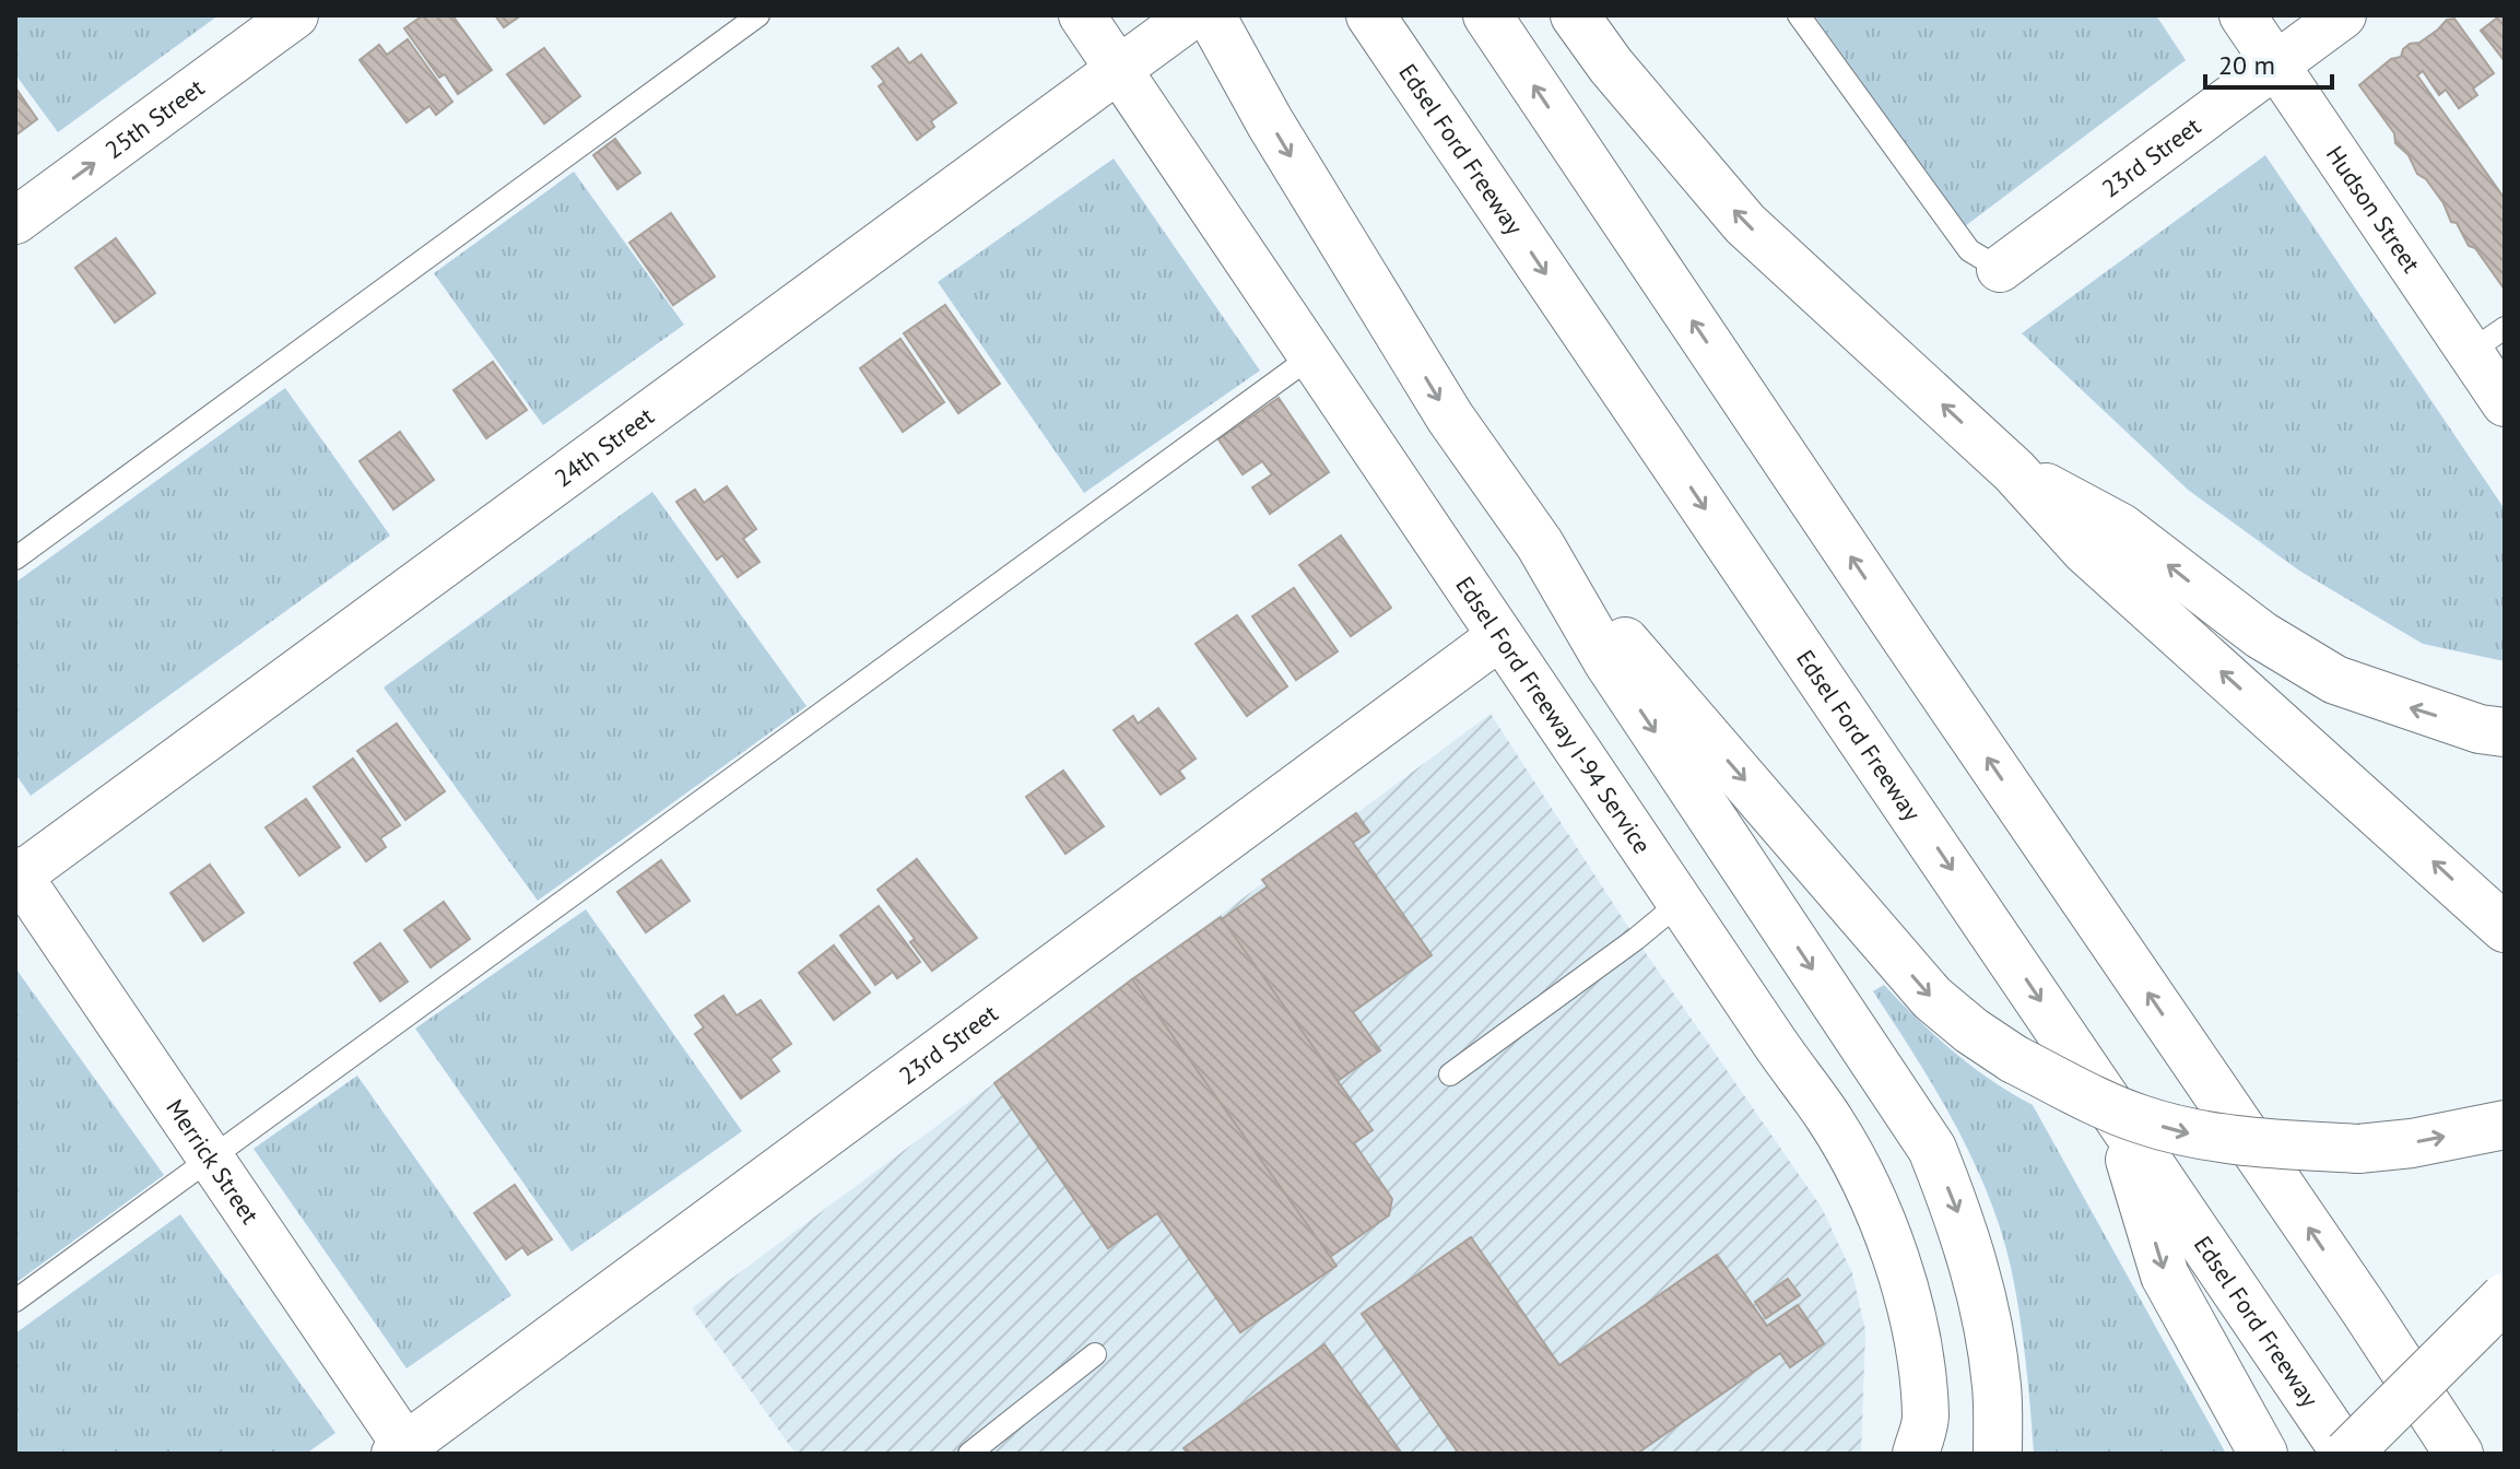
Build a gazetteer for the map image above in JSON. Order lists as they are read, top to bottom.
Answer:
{
  "streets": {
    "highway": ["Edsel Ford Freeway"],
    "street": [
      "25th Street",
      "23rd Street",
      "Hudson Street",
      "24th Street",
      "Edsel Ford Freeway I-94 Service",
      "Merrick Street"
    ]
  },
  "crossings": [
    ["23rd Street", "Hudson Street"],
    ["23rd Street", "Edsel Ford Freeway I-94 Service"],
    ["23rd Street", "Merrick Street"],
    ["24th Street", "Edsel Ford Freeway I-94 Service"],
    ["24th Street", "Merrick Street"]
  ],
  "one_way": ["25th Street"],
  "scale_bar": "20 m"
}
